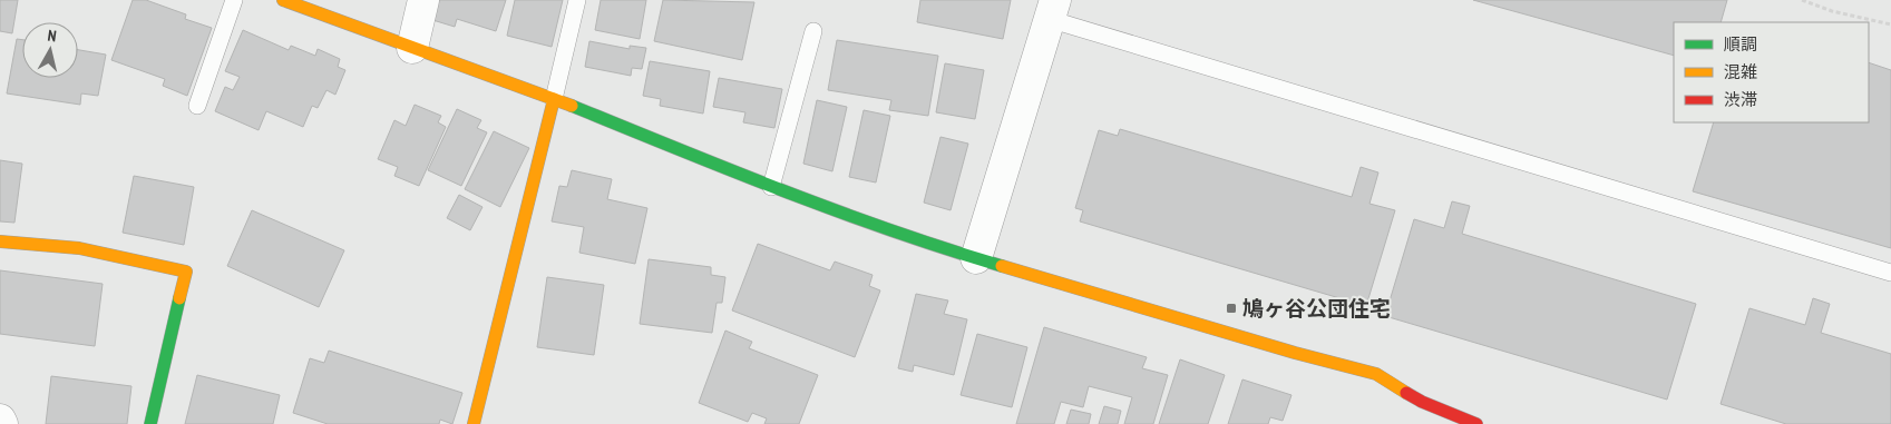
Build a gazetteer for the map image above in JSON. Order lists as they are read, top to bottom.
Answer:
{
  "places": {
    "transit": ["鳩ヶ谷公団住宅"]
  },
  "legend": ["順調", "混雑", "渋滞"],
  "north": "top"
}
